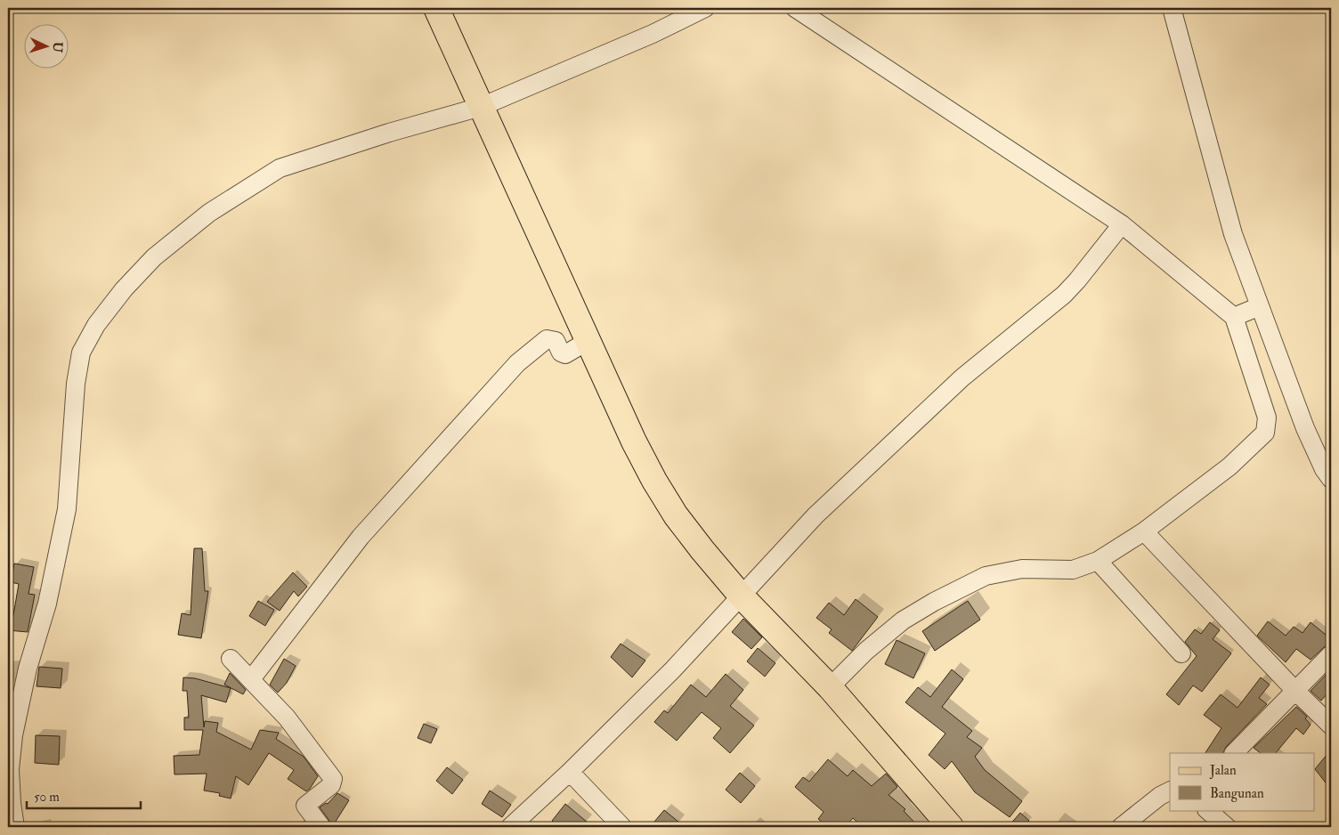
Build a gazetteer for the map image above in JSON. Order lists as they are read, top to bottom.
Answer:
{
  "legend": ["Jalan", "Bangunan"],
  "scale_bar": "50 m",
  "north": "right"
}
